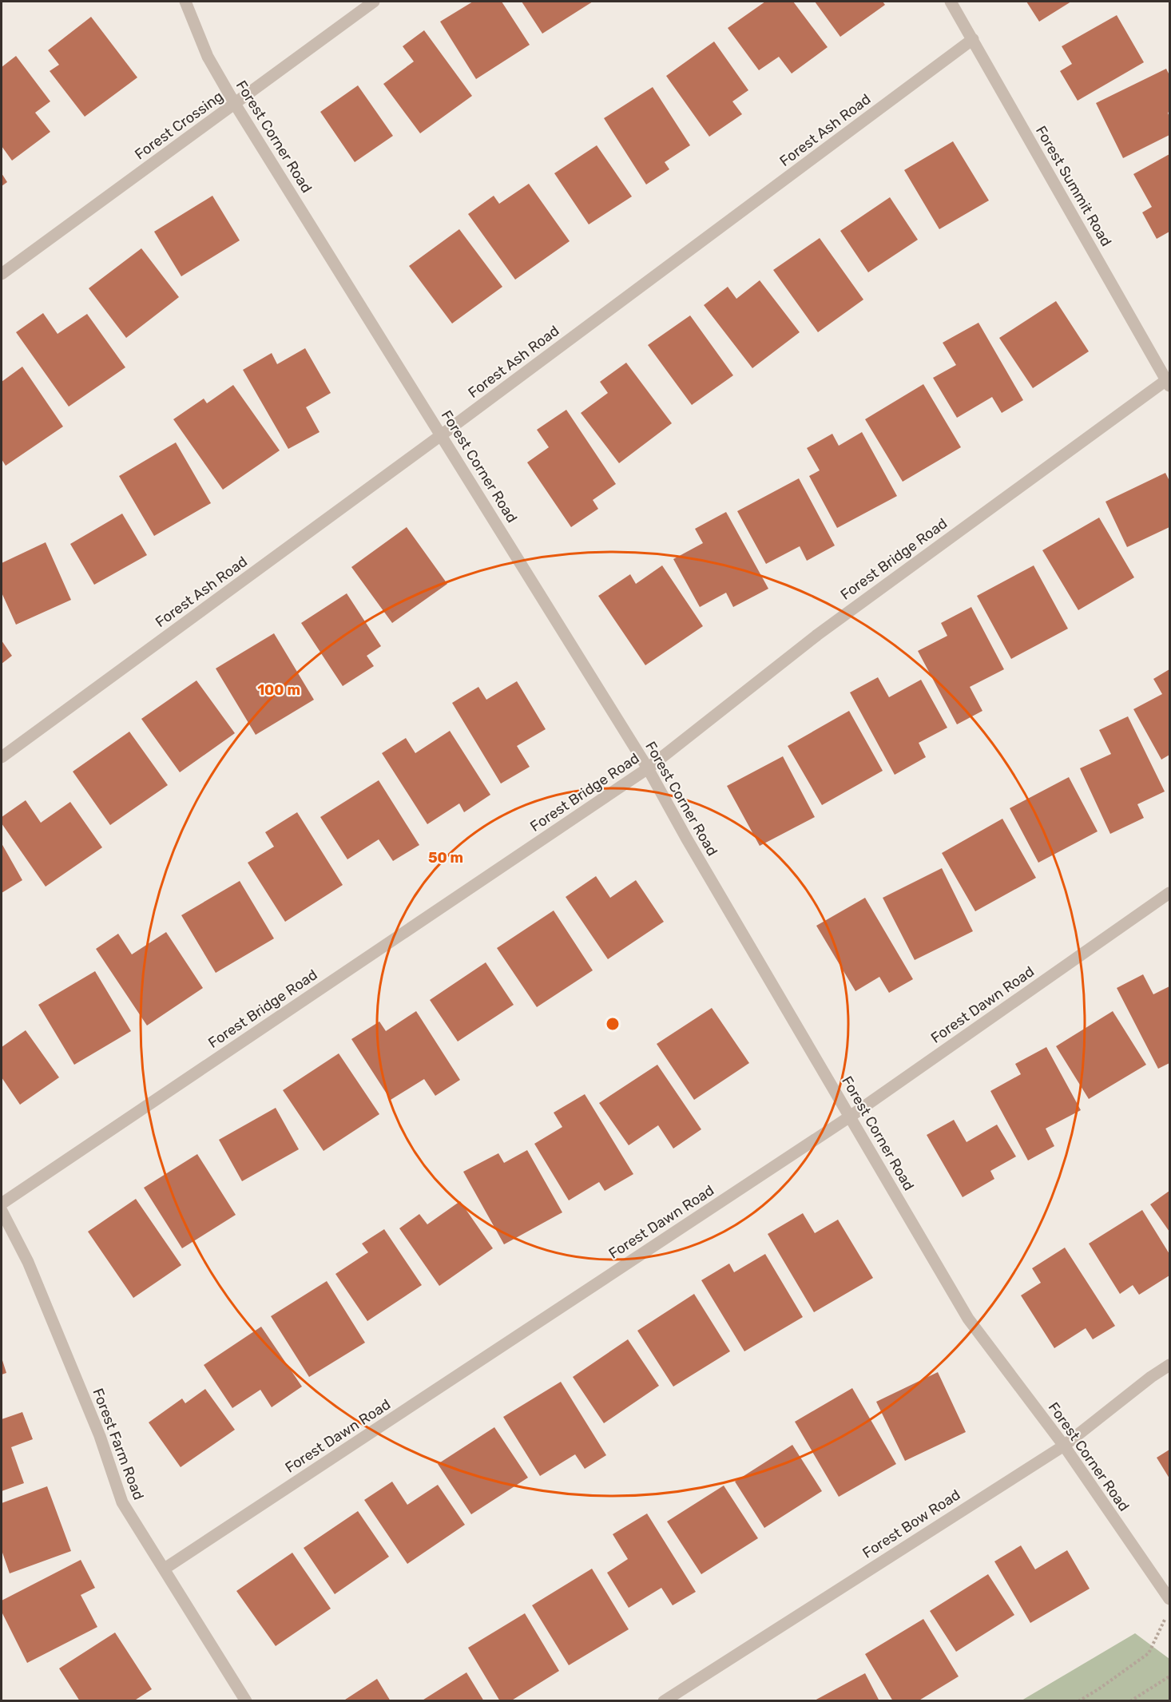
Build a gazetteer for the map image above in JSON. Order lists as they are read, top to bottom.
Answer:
{
  "streets": {
    "street": [
      "Forest Crossing",
      "Forest Ash Road",
      "Forest Corner Road",
      "Forest Summit Road",
      "Forest Bridge Road",
      "Forest Dawn Road",
      "Forest Farm Road",
      "Forest Bow Road"
    ]
  },
  "crossings": [
    ["Forest Crossing", "Forest Corner Road"],
    ["Forest Ash Road", "Forest Corner Road"],
    ["Forest Ash Road", "Forest Summit Road"],
    ["Forest Corner Road", "Forest Bridge Road"],
    ["Forest Corner Road", "Forest Dawn Road"],
    ["Forest Corner Road", "Forest Bow Road"],
    ["Forest Summit Road", "Forest Bridge Road"],
    ["Forest Dawn Road", "Forest Farm Road"]
  ],
  "rings": ["100 m", "50 m"]
}
